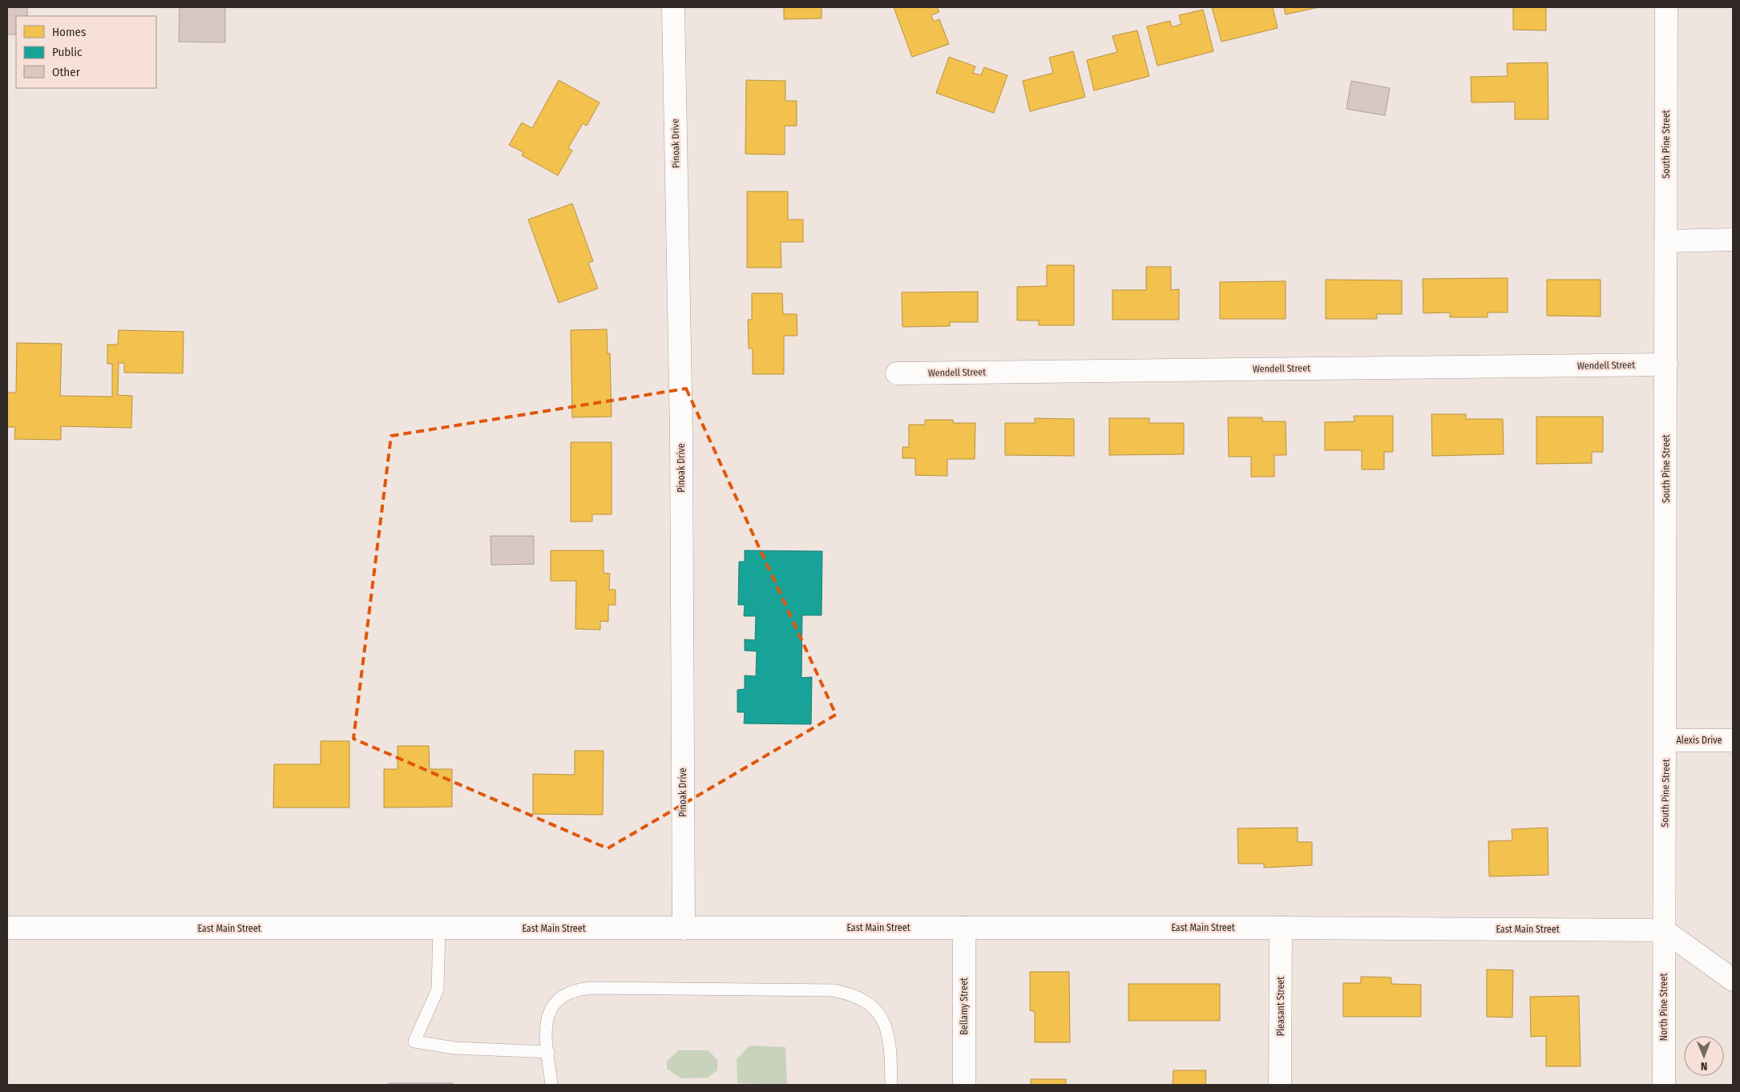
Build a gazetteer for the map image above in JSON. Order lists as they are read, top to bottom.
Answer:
{
  "streets": {
    "street": [
      "Pinoak Drive",
      "South Pine Street",
      "Wendell Street",
      "Alexis Drive",
      "East Main Street",
      "Bellamy Street",
      "Pleasant Street",
      "North Pine Street"
    ]
  },
  "crossings": [
    ["Pinoak Drive", "East Main Street"],
    ["South Pine Street", "Wendell Street"],
    ["South Pine Street", "Alexis Drive"],
    ["South Pine Street", "East Main Street"],
    ["South Pine Street", "North Pine Street"],
    ["East Main Street", "Bellamy Street"],
    ["East Main Street", "Pleasant Street"],
    ["East Main Street", "North Pine Street"]
  ],
  "legend": ["Homes", "Public", "Other"],
  "north": "bottom"
}
